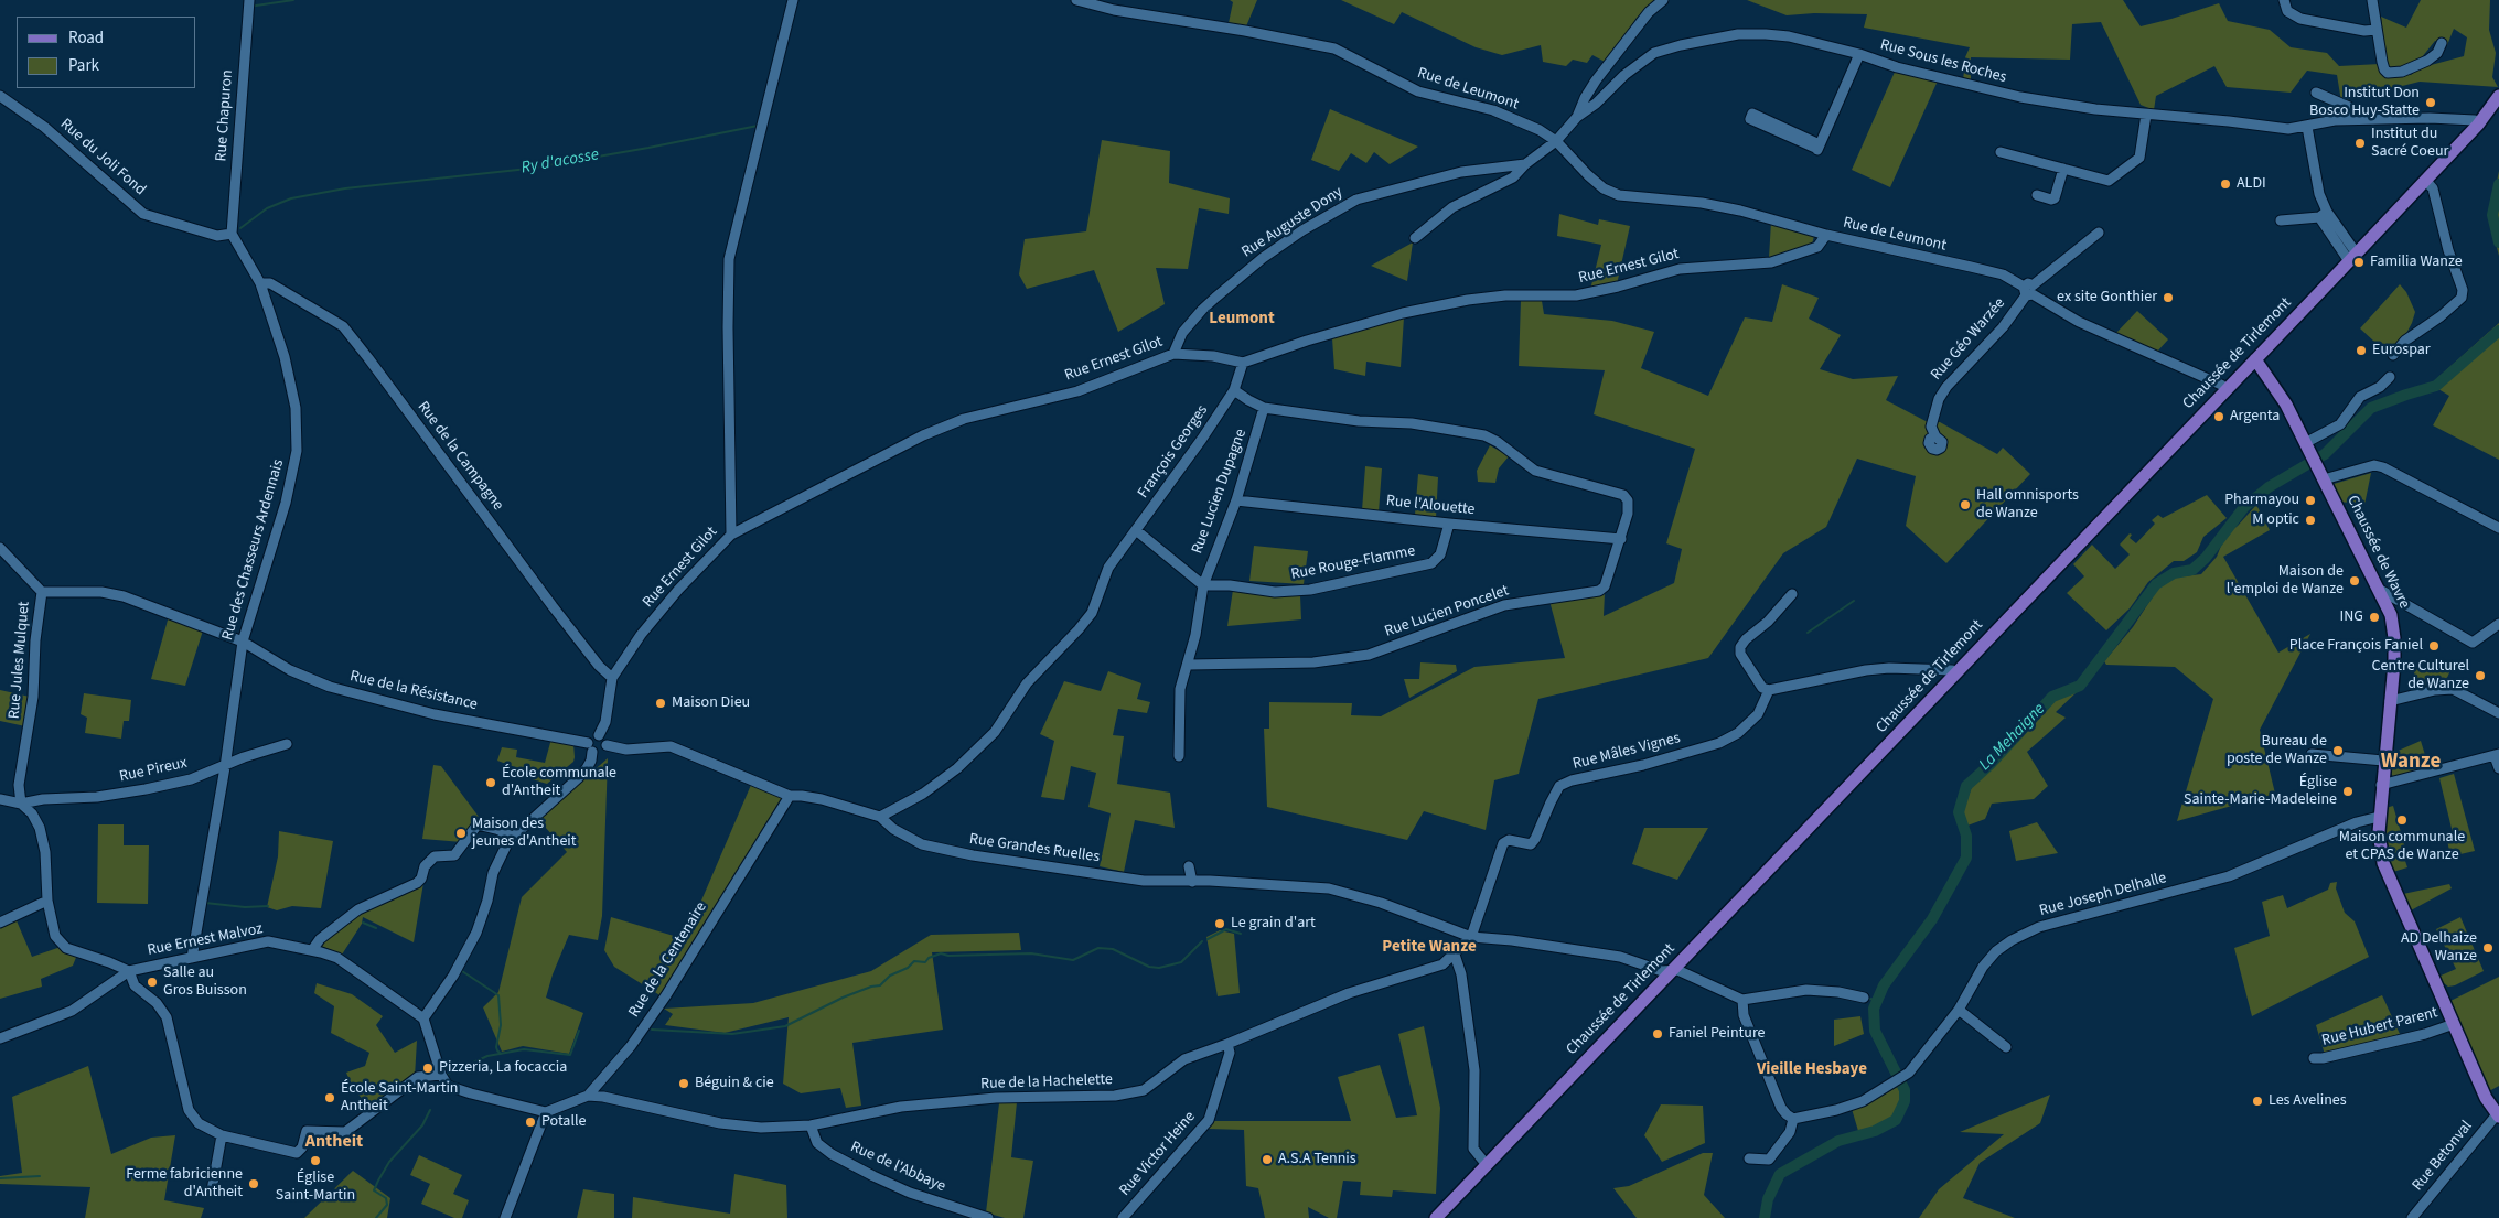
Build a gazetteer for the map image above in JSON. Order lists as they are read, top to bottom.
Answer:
{
  "streets": {
    "main road": ["Chaussée de Tirlemont", "Chaussée de Wavre"],
    "street": [
      "Rue Sous les Roches",
      "Rue de Leumont",
      "Rue Chapuron",
      "Rue du Joli Fond",
      "Rue Auguste Dony",
      "Rue Ernest Gilot",
      "Rue Géo Warzée",
      "François Georges",
      "Rue de la Campagne",
      "Rue Lucien Dupagne",
      "Rue l'Alouette",
      "Rue des Chasseurs Ardennais",
      "Rue Rouge-Flamme",
      "Rue Lucien Poncelet",
      "Rue Jules Mulquet",
      "Rue de la Résistance",
      "Rue Mâles Vignes",
      "Rue Pireux",
      "Rue Grandes Ruelles",
      "Rue Joseph Delhalle",
      "Rue Ernest Malvoz",
      "Rue de la Centenaire",
      "Rue Hubert Parent",
      "Rue de la Hachelette",
      "Rue Victor Heine",
      "Rue Betonval",
      "Rue de l'Abbaye"
    ]
  },
  "crossings": [
    ["Rue Sous les Roches", "Rue de Leumont"],
    ["Rue Sous les Roches", "Chaussée de Tirlemont"],
    ["Rue de Leumont", "Rue Ernest Gilot"],
    ["Rue de Leumont", "Rue Géo Warzée"],
    ["Rue de Leumont", "Chaussée de Tirlemont"],
    ["Rue Chapuron", "Rue du Joli Fond"],
    ["Rue Auguste Dony", "Rue Ernest Gilot"],
    ["Rue Ernest Gilot", "François Georges"],
    ["Rue Ernest Gilot", "Rue de la Campagne"],
    ["Rue Ernest Gilot", "Rue de la Résistance"],
    ["Rue Ernest Gilot", "Rue Grandes Ruelles"],
    ["Chaussée de Tirlemont", "Chaussée de Wavre"],
    ["Chaussée de Tirlemont", "Rue Grandes Ruelles"],
    ["François Georges", "Rue Lucien Dupagne"],
    ["François Georges", "Rue Lucien Poncelet"],
    ["François Georges", "Rue Grandes Ruelles"],
    ["Rue de la Campagne", "Rue des Chasseurs Ardennais"],
    ["Rue Lucien Dupagne", "Rue l'Alouette"],
    ["Rue Lucien Dupagne", "Rue Rouge-Flamme"],
    ["Rue Lucien Dupagne", "Rue Lucien Poncelet"],
    ["Rue l'Alouette", "Rue Rouge-Flamme"],
    ["Rue l'Alouette", "Rue Lucien Poncelet"],
    ["Rue des Chasseurs Ardennais", "Rue de la Résistance"],
    ["Rue des Chasseurs Ardennais", "Rue Pireux"],
    ["Rue des Chasseurs Ardennais", "Rue Ernest Malvoz"],
    ["Chaussée de Wavre", "Rue Joseph Delhalle"],
    ["Chaussée de Wavre", "Rue Hubert Parent"],
    ["Chaussée de Wavre", "Rue Betonval"],
    ["Rue Jules Mulquet", "Rue de la Résistance"],
    ["Rue Jules Mulquet", "Rue Pireux"],
    ["Rue de la Résistance", "Rue Grandes Ruelles"],
    ["Rue Mâles Vignes", "Rue Grandes Ruelles"],
    ["Rue Mâles Vignes", "Rue de la Hachelette"],
    ["Rue Grandes Ruelles", "Rue de la Centenaire"],
    ["Rue Grandes Ruelles", "Rue de la Hachelette"],
    ["Rue de la Centenaire", "Rue de la Hachelette"],
    ["Rue de la Hachelette", "Rue Victor Heine"],
    ["Rue de la Hachelette", "Rue de l'Abbaye"]
  ],
  "districts": [
    "Leumont",
    "Wanze",
    "Petite Wanze",
    "Vieille Hesbaye",
    "Antheit"
  ],
  "water": ["Ry d'acosse", "La Mehaigne"],
  "places": [
    "Institut Don Bosco Huy-Statte",
    "Institut du Sacré Coeur",
    "ALDI",
    "Familia Wanze",
    "ex site Gonthier",
    "Eurospar",
    "Argenta",
    "Pharmayou",
    "Hall omnisports de Wanze",
    "M optic",
    "Maison de l'emploi de Wanze",
    "ING",
    "Place François Faniel",
    "Centre Culturel de Wanze",
    "Maison Dieu",
    "Bureau de poste de Wanze",
    "École communale d'Antheit",
    "Église Sainte-Marie-Madeleine",
    "Maison communale et CPAS de Wanze",
    "Maison des jeunes d'Antheit",
    "Le grain d'art",
    "AD Delhaize Wanze",
    "Salle au Gros Buisson",
    "Faniel Peinture",
    "Pizzeria, La focaccia",
    "Béguin & cie",
    "École Saint-Martin Antheit",
    "Les Avelines",
    "Potalle",
    "A.S.A Tennis",
    "Église Saint-Martin",
    "Ferme fabricienne d'Antheit"
  ],
  "legend": ["Road", "Park"]
}
